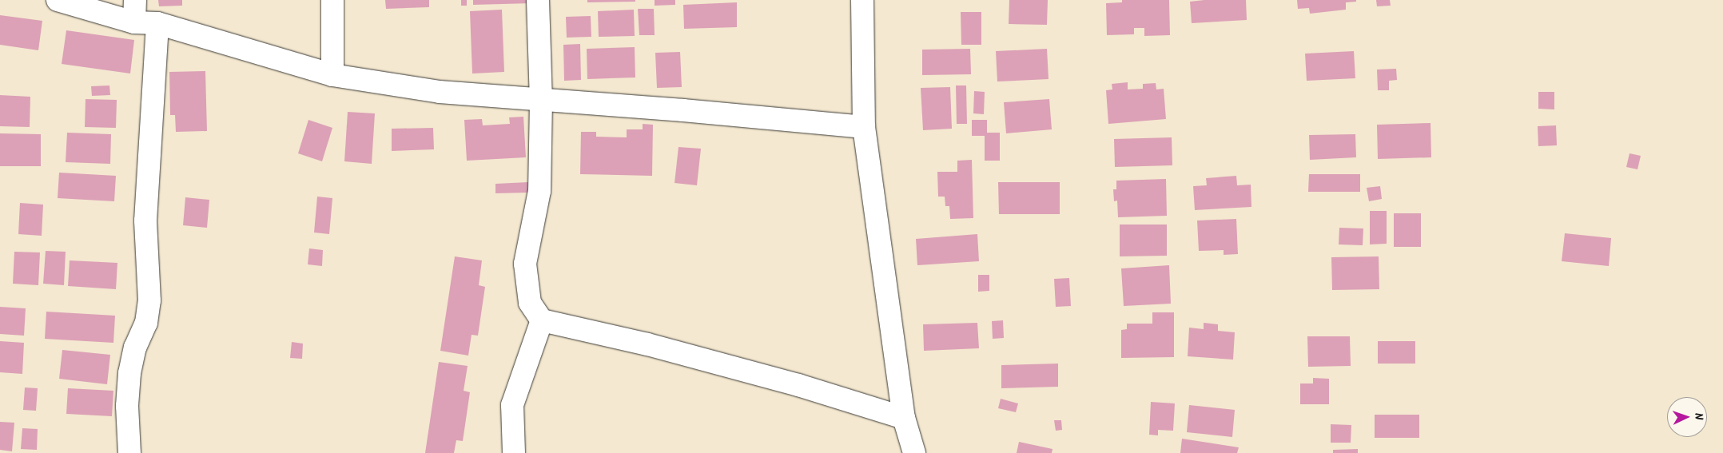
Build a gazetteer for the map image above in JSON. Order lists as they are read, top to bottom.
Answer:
{
  "north": "right"
}
